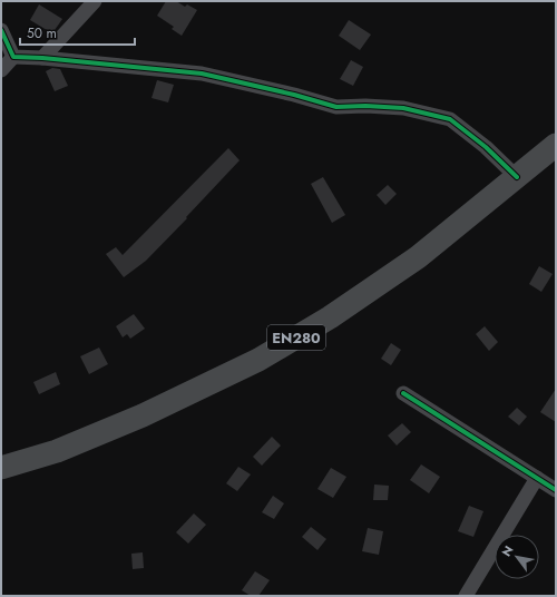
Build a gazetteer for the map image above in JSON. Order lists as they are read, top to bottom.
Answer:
{
  "streets": {
    "main road": ["EN280"]
  },
  "scale_bar": "50 m",
  "north": "top left"
}
